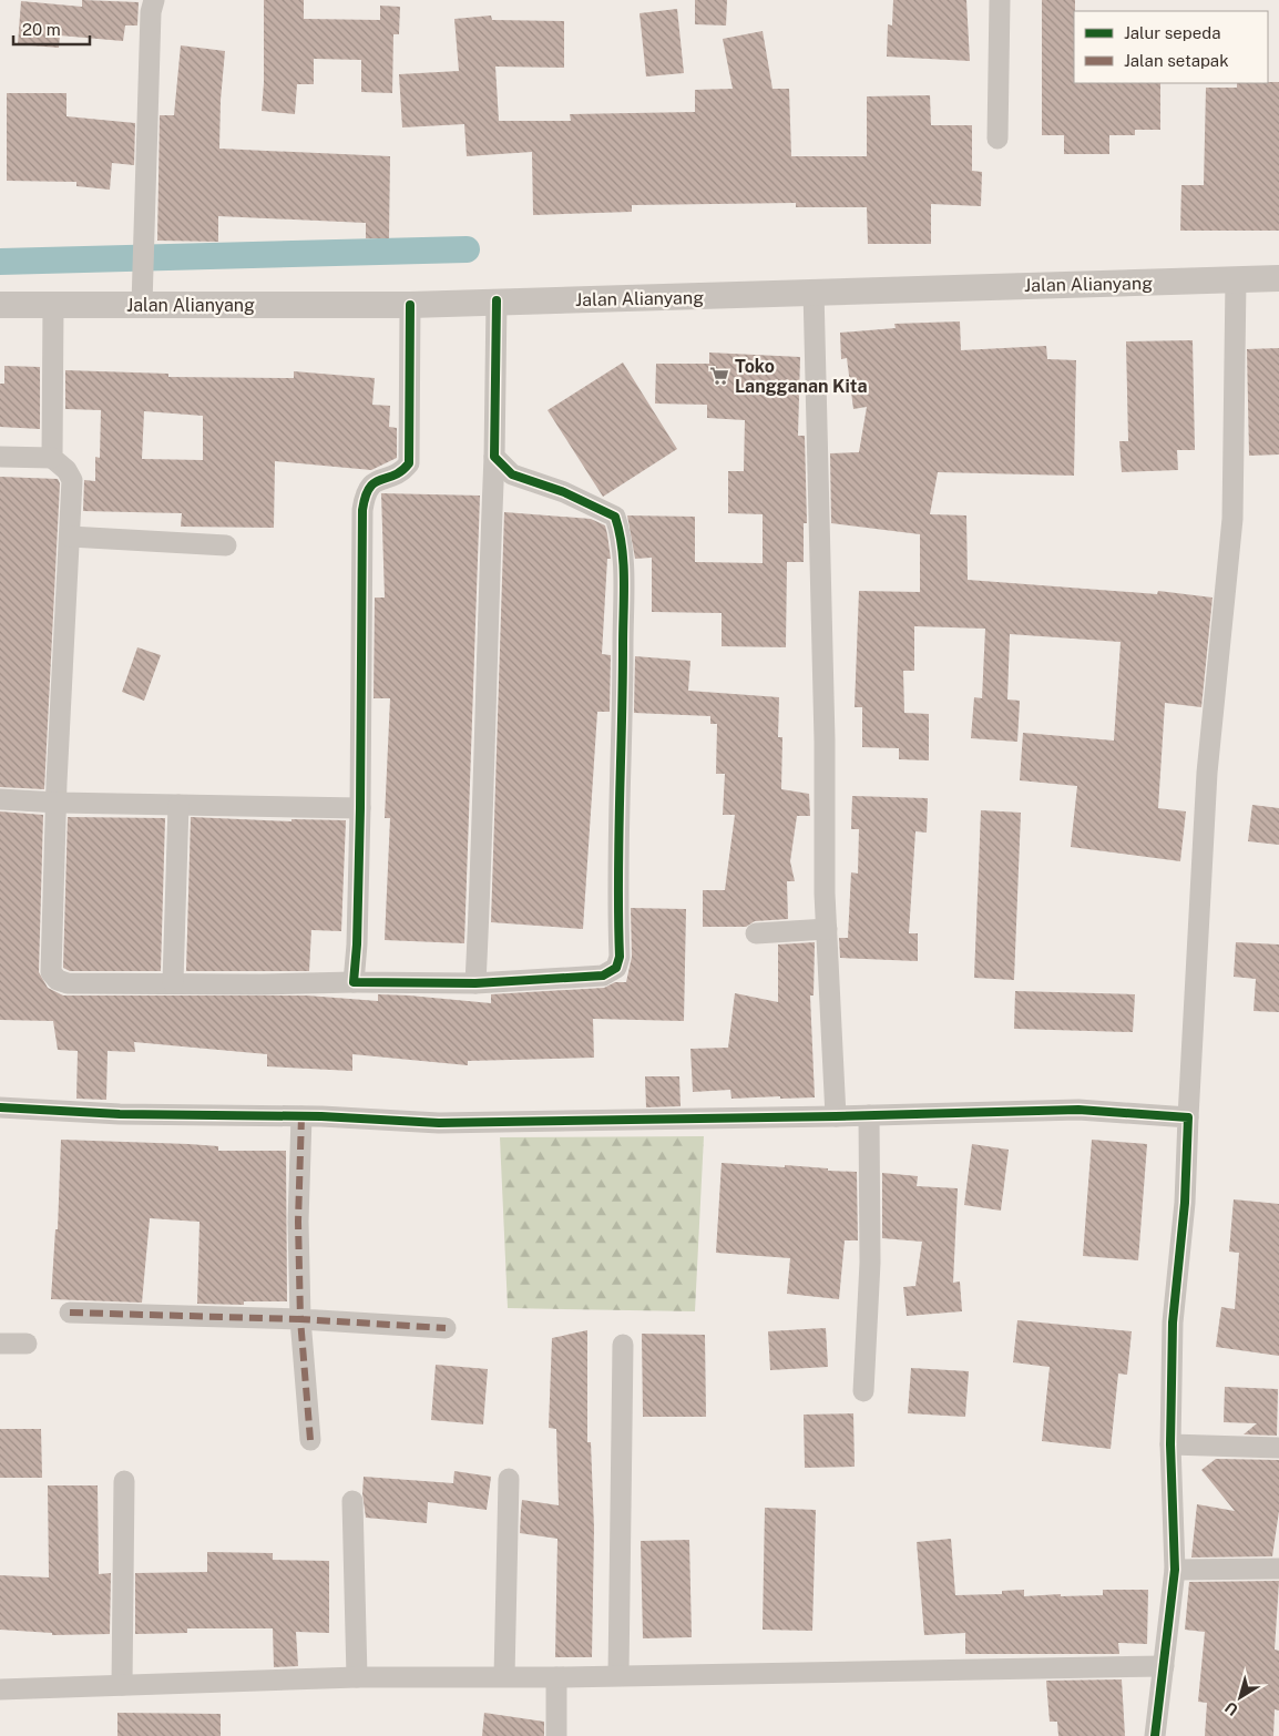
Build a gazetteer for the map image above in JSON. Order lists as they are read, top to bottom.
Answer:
{
  "streets": {
    "street": ["Jalan Alianyang"]
  },
  "places": {
    "supermarket": ["Toko Langganan Kita"]
  },
  "legend": ["Jalur sepeda", "Jalan setapak"],
  "scale_bar": "20 m",
  "north": "bottom left"
}
